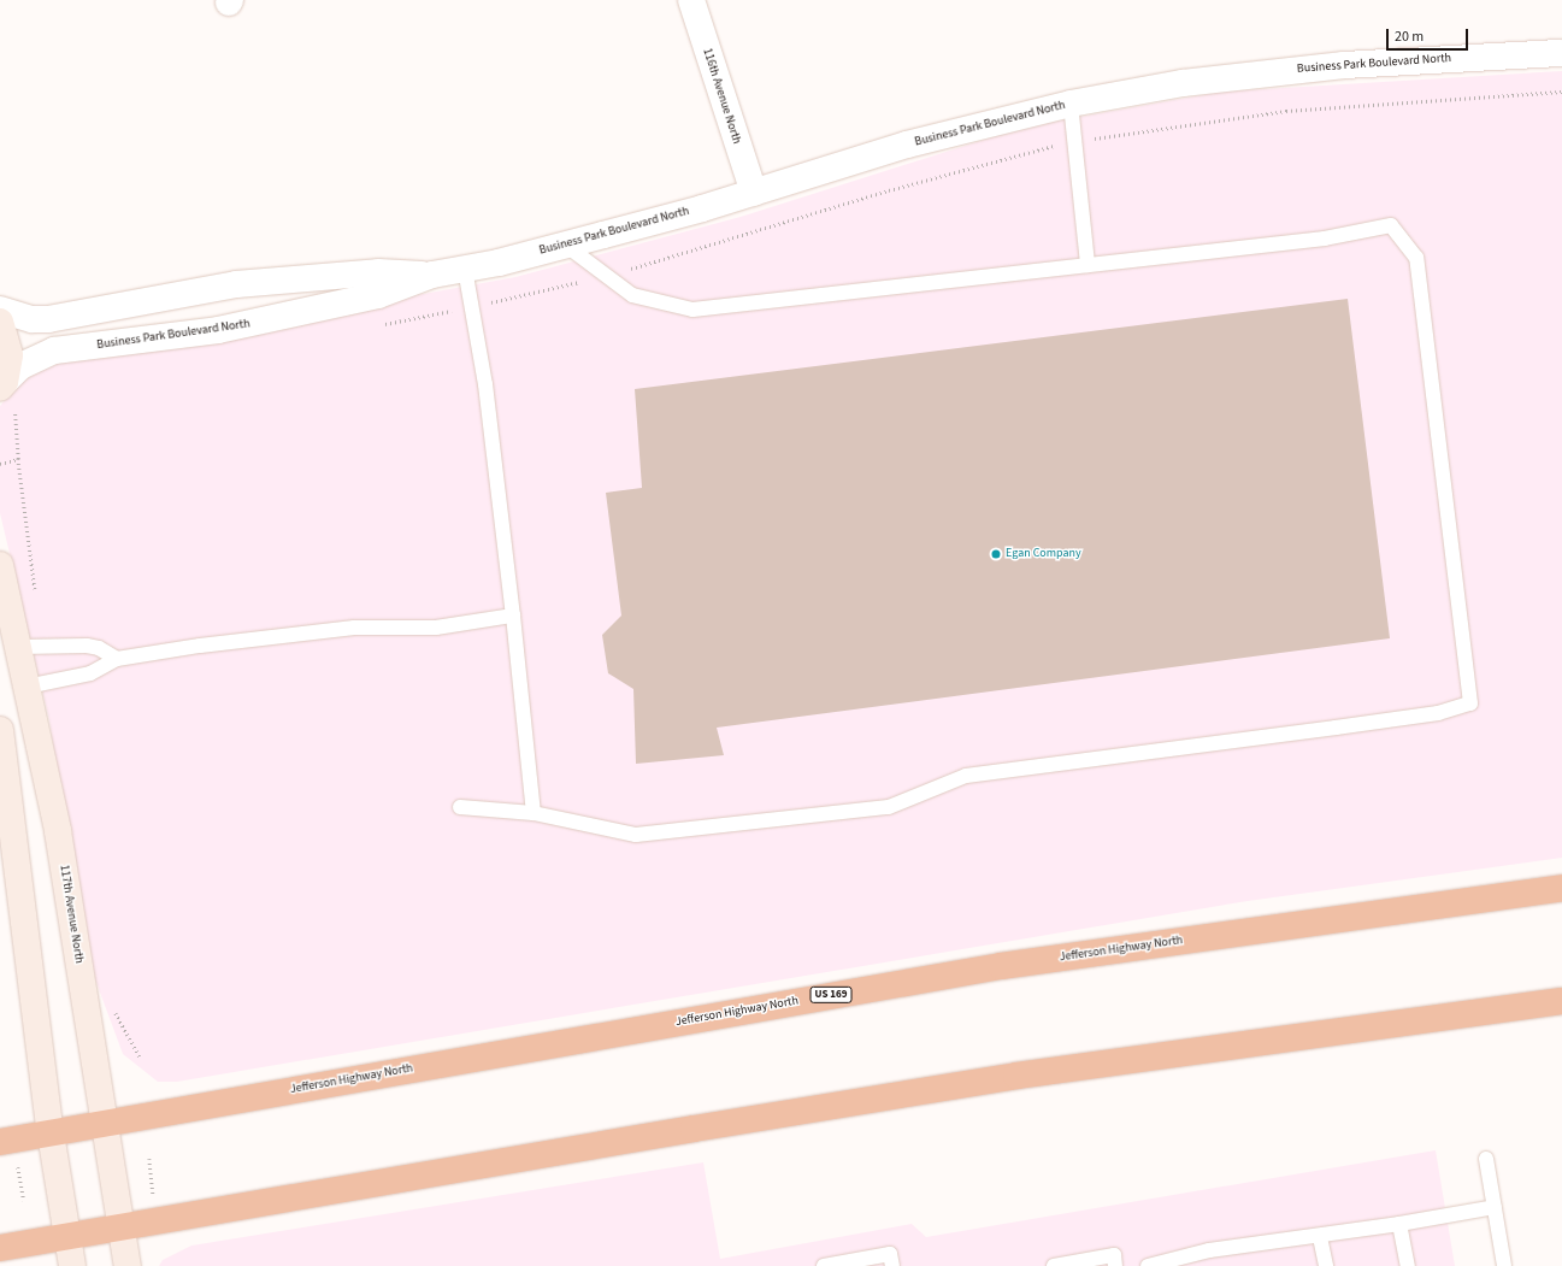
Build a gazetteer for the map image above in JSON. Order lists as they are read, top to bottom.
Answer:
{
  "streets": {
    "highway": ["Jefferson Highway North", "US 169"],
    "street": ["Business Park Boulevard North", "116th Avenue North", "117th Avenue North"]
  },
  "crossings": [
    ["Business Park Boulevard North", "116th Avenue North"],
    ["117th Avenue North", "Jefferson Highway North"]
  ],
  "places": ["Egan Company"],
  "scale_bar": "20 m"
}
